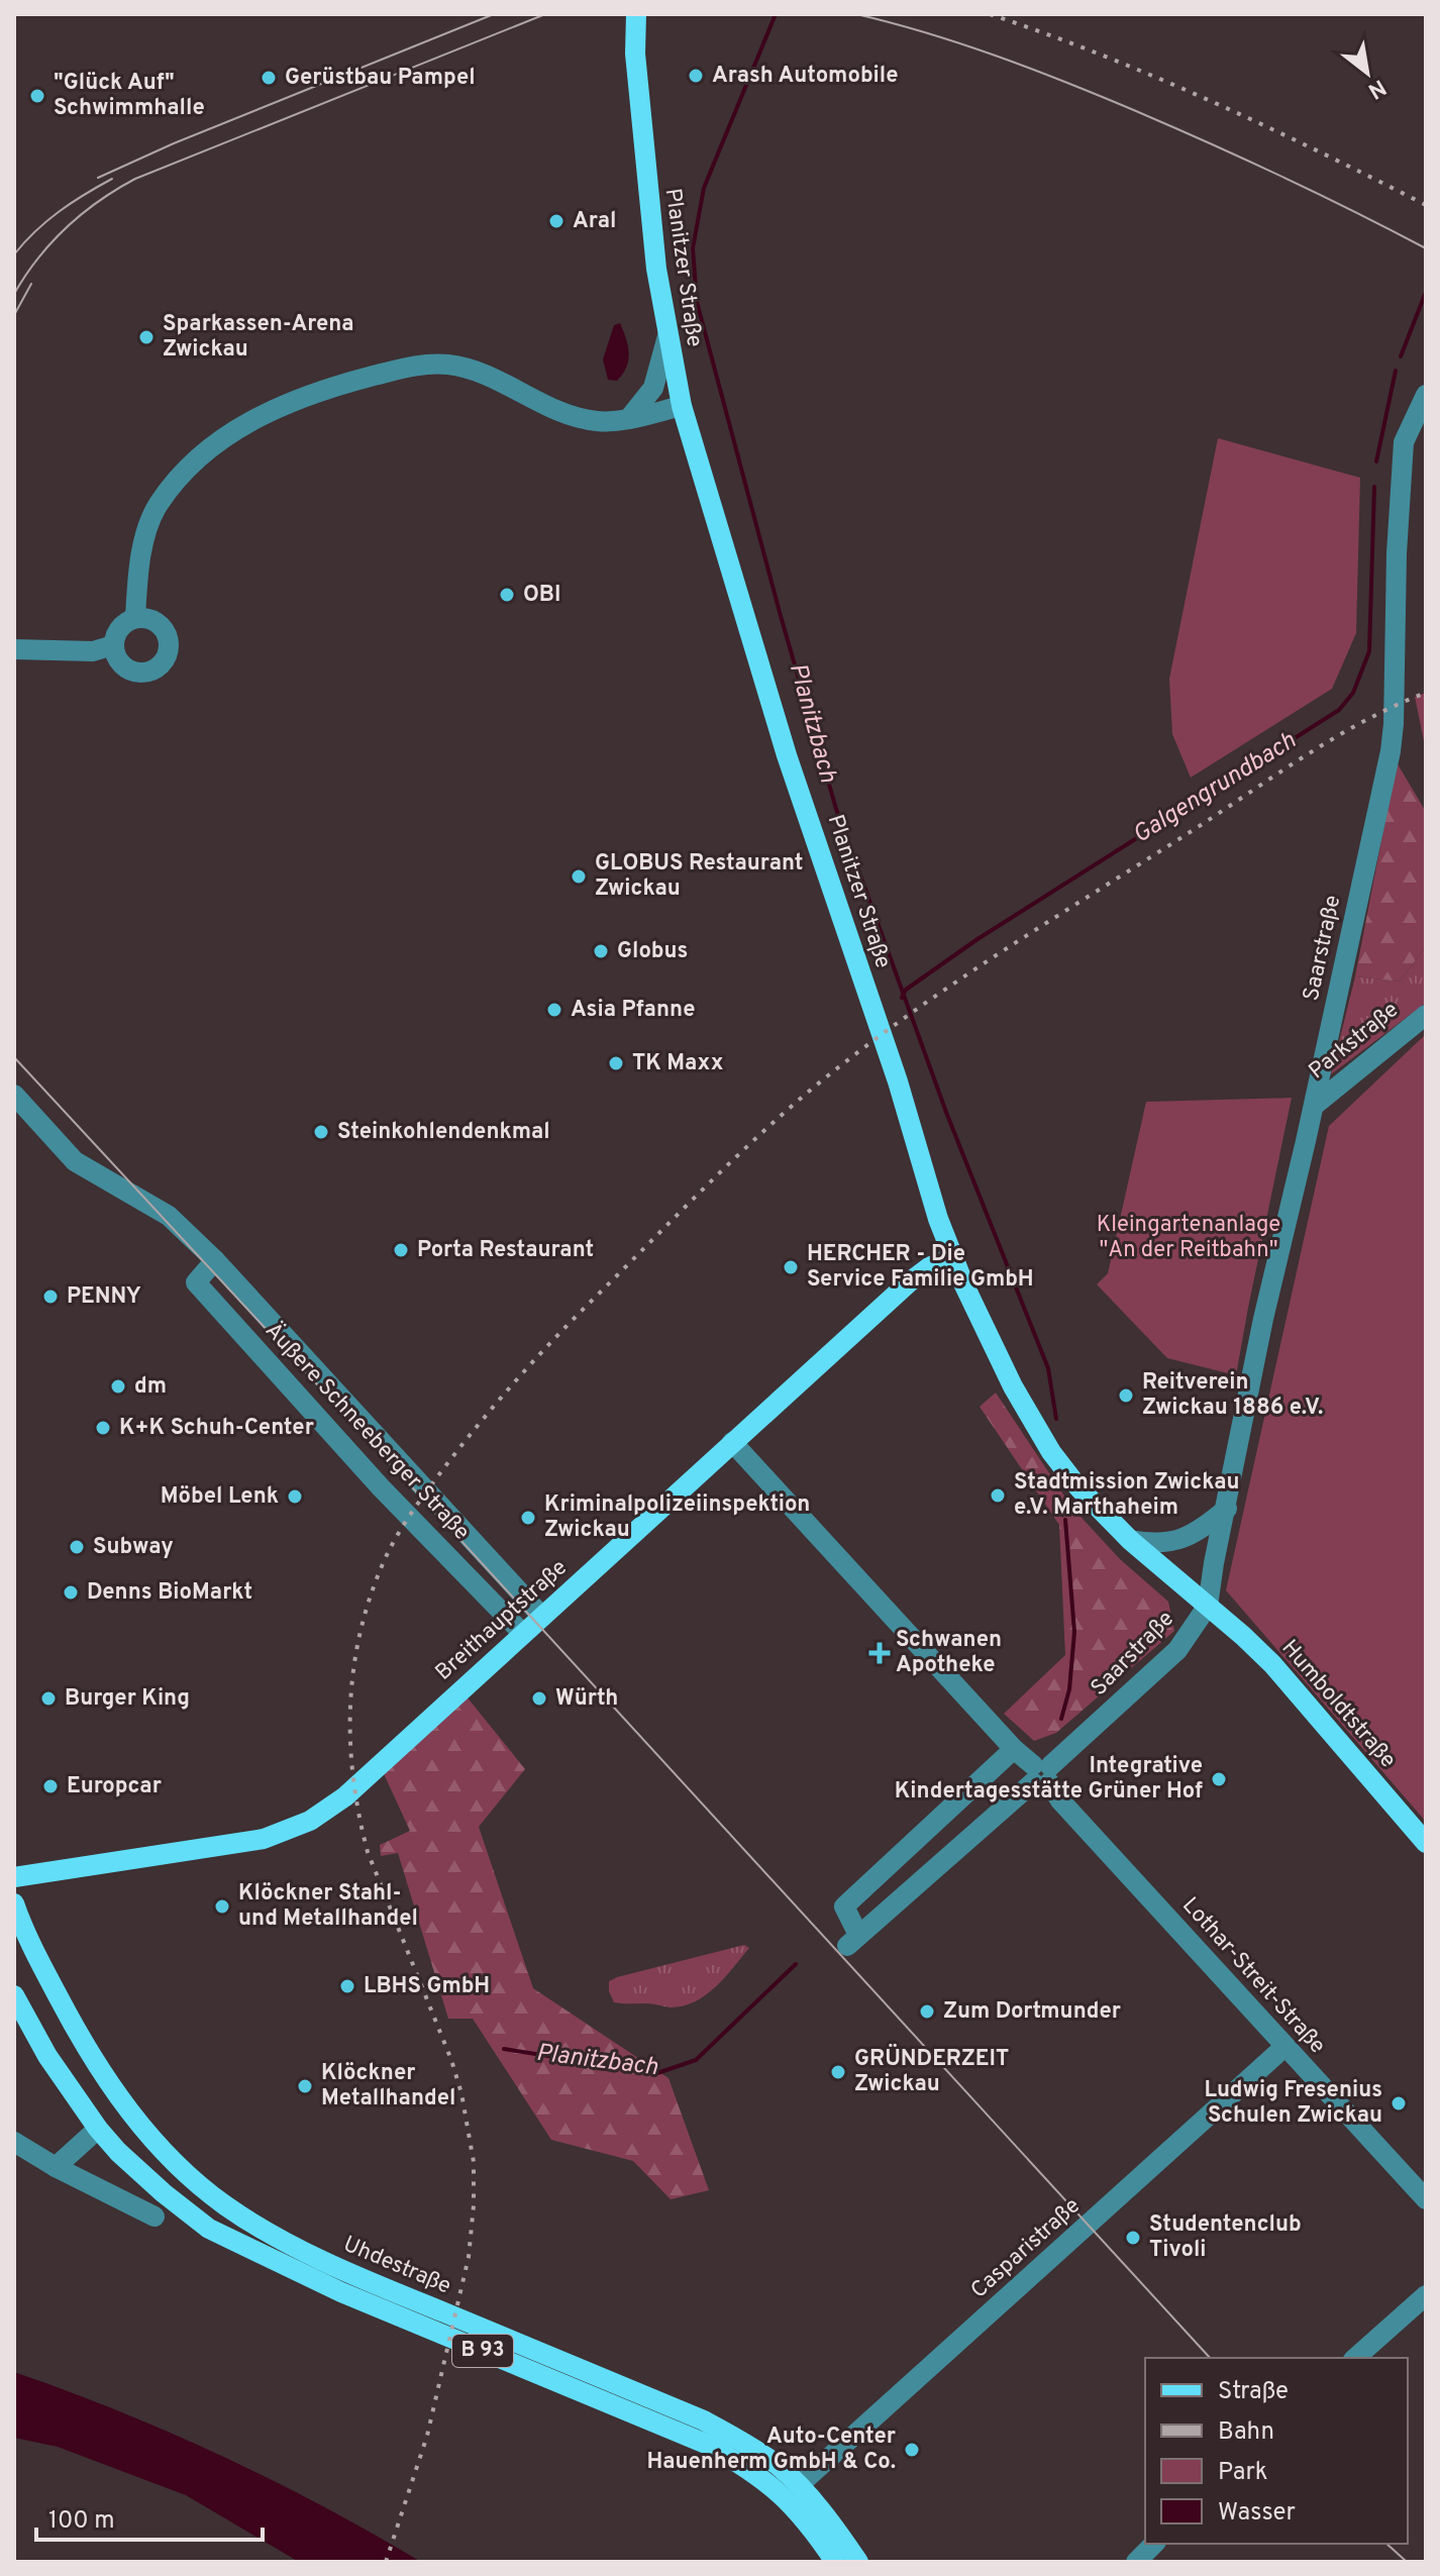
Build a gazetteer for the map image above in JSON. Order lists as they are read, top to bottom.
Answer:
{
  "streets": {
    "main road": [
      "Planitzer Straße",
      "Breithauptstraße",
      "Humboldtstraße",
      "Uhdestraße",
      "B 93"
    ],
    "street": [
      "Saarstraße",
      "Parkstraße",
      "Äußere Schneeberger Straße",
      "Lothar-Streit-Straße",
      "Casparistraße"
    ]
  },
  "crossings": [
    ["Planitzer Straße", "Saarstraße"],
    ["Planitzer Straße", "Breithauptstraße"],
    ["Planitzer Straße", "Humboldtstraße"],
    ["Saarstraße", "Parkstraße"],
    ["Saarstraße", "Humboldtstraße"],
    ["Saarstraße", "Lothar-Streit-Straße"],
    ["Äußere Schneeberger Straße", "Breithauptstraße"],
    ["Breithauptstraße", "Lothar-Streit-Straße"],
    ["Lothar-Streit-Straße", "Casparistraße"],
    ["Casparistraße", "Uhdestraße"]
  ],
  "water": ["Planitzbach", "Galgengrundbach"],
  "parks": ["Kleingartenanlage \"An der Reitbahn\""],
  "places": {
    "other": [
      "Arash Automobile",
      "Gerüstbau Pampel",
      "\"Glück Auf\" Schwimmhalle",
      "Aral",
      "Sparkassen-Arena Zwickau",
      "OBI",
      "GLOBUS Restaurant Zwickau",
      "Globus",
      "Asia Pfanne",
      "TK Maxx",
      "Steinkohlendenkmal",
      "Porta Restaurant",
      "HERCHER - Die Service Familie GmbH",
      "PENNY",
      "dm",
      "Reitverein Zwickau 1886 e.V.",
      "K+K Schuh-Center",
      "Stadtmission Zwickau e.V. Marthaheim",
      "Möbel Lenk",
      "Kriminalpolizeiinspektion Zwickau",
      "Subway",
      "Denns BioMarkt",
      "Burger King",
      "Würth",
      "Integrative Kindertagesstätte Grüner Hof",
      "Europcar",
      "Klöckner Stahl- und Metallhandel",
      "LBHS GmbH",
      "Zum Dortmunder",
      "GRÜNDERZEIT Zwickau",
      "Klöckner Metallhandel",
      "Ludwig Fresenius Schulen Zwickau",
      "Studentenclub Tivoli",
      "Auto-Center Hauenherm GmbH & Co."
    ],
    "health": ["Schwanen Apotheke"]
  },
  "legend": [
    "Straße",
    "Bahn",
    "Park",
    "Wasser"
  ],
  "scale_bar": "100 m",
  "north": "bottom right"
}
